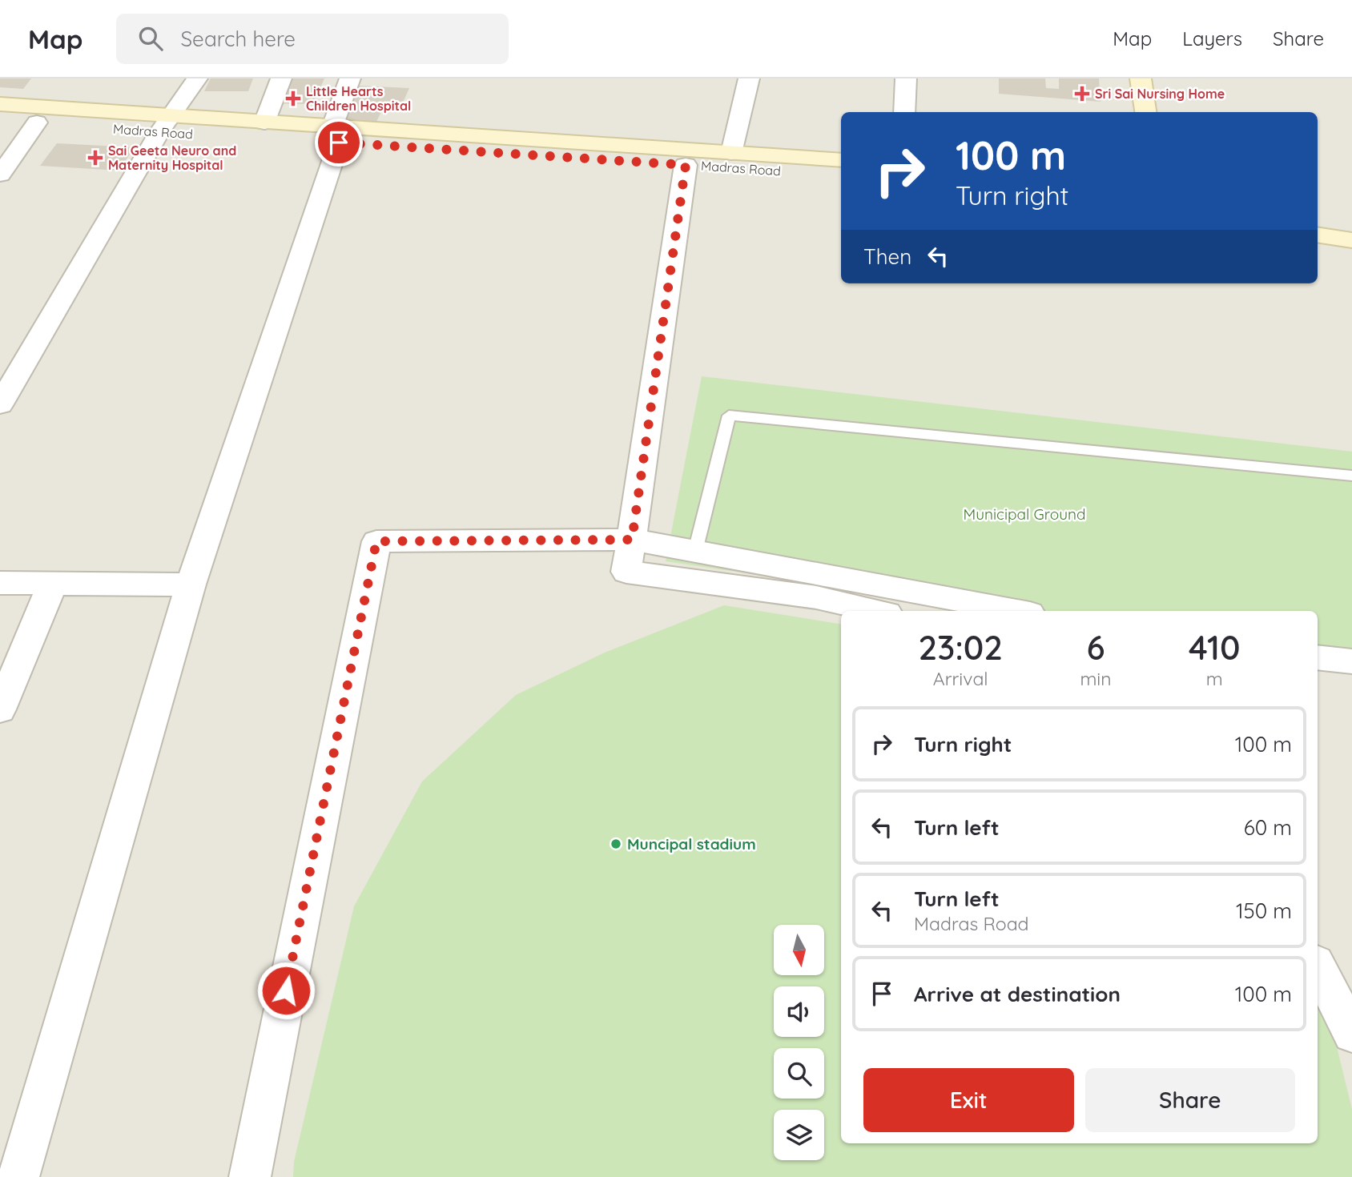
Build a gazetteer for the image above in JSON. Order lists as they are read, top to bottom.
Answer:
{
  "streets": {
    "main road": ["Madras Road"]
  },
  "parks": ["Municipal Ground"],
  "places": {
    "health": ["Sri Sai Nursing Home", "Little Hearts Children Hospital", "Sai Geeta Neuro and Maternity Hospital"],
    "other": ["Muncipal stadium"]
  },
  "north": "bottom",
  "page": {
    "header": "Map",
    "search": "Search here",
    "nav": ["Map", "Layers", "Share"],
    "turn": ["100 m", "Turn right"],
    "then": "Then",
    "eta": [
      "23:02",
      "Arrival",
      "6",
      "min",
      "410",
      "m"
    ],
    "list": [
      {
        "name": "Turn right",
        "value": "100 m"
      },
      {
        "name": "Turn left",
        "value": "60 m"
      },
      {
        "name": "Turn left",
        "note": "Madras Road",
        "value": "150 m"
      },
      {
        "name": "Arrive at destination",
        "value": "100 m"
      }
    ],
    "buttons": ["Exit", "Share"]
  }
}
